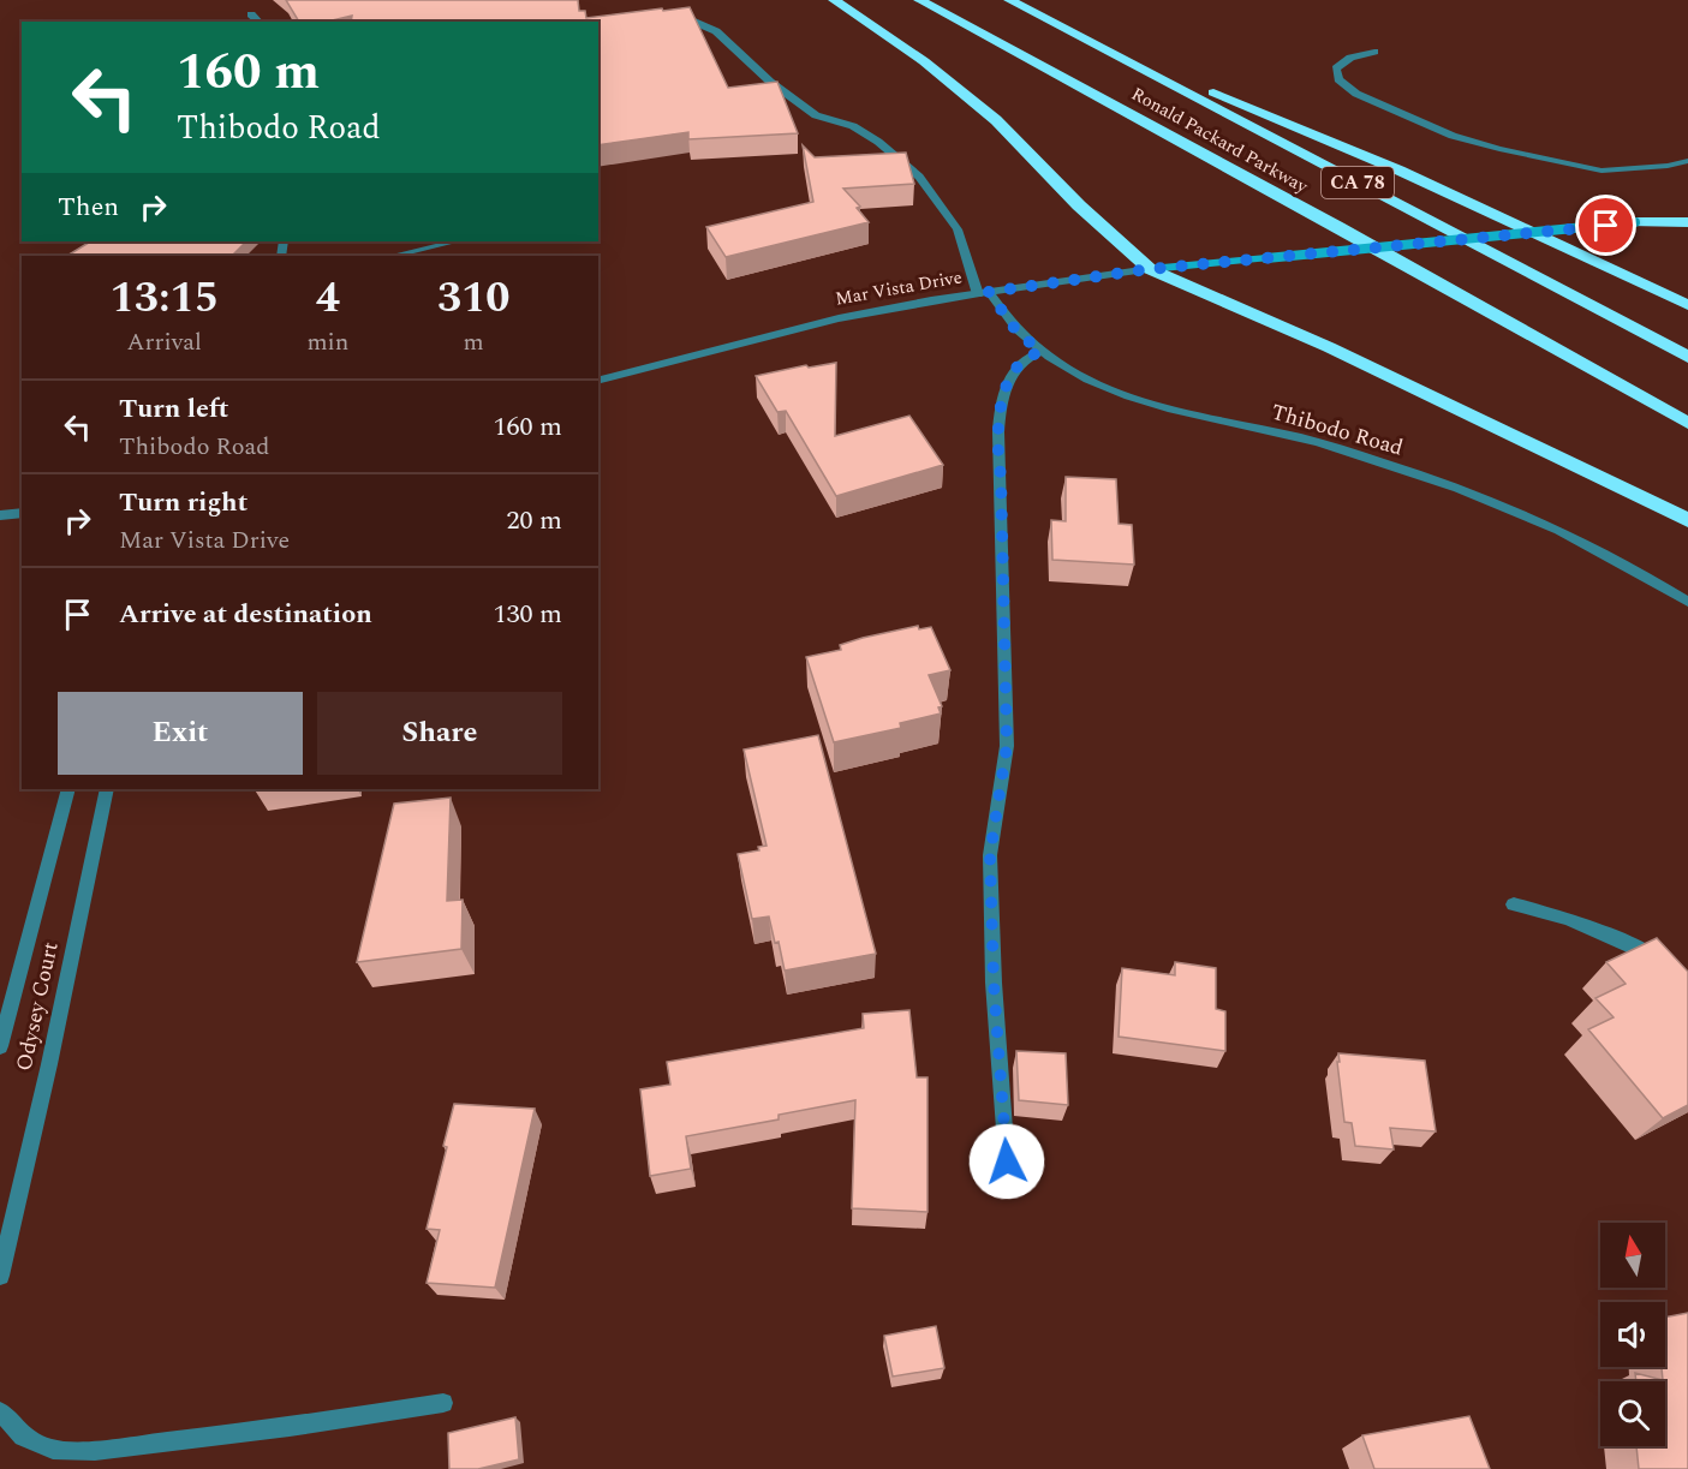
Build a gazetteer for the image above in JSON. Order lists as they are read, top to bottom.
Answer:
{
  "streets": {
    "highway": ["Ronald Packard Parkway", "CA 78"],
    "main road": ["Mar Vista Drive"],
    "street": ["Thibodo Road", "Odysey Court"]
  },
  "crossings": [
    ["Mar Vista Drive", "Thibodo Road"]
  ],
  "north": "top",
  "page": {
    "turn": ["160 m", "Thibodo Road"],
    "then": "Then",
    "eta": [
      "13:15",
      "Arrival",
      "4",
      "min",
      "310",
      "m"
    ],
    "list": [
      {
        "name": "Turn left",
        "note": "Thibodo Road",
        "value": "160 m"
      },
      {
        "name": "Turn right",
        "note": "Mar Vista Drive",
        "value": "20 m"
      },
      {
        "name": "Arrive at destination",
        "value": "130 m"
      }
    ],
    "buttons": ["Exit", "Share"]
  }
}
